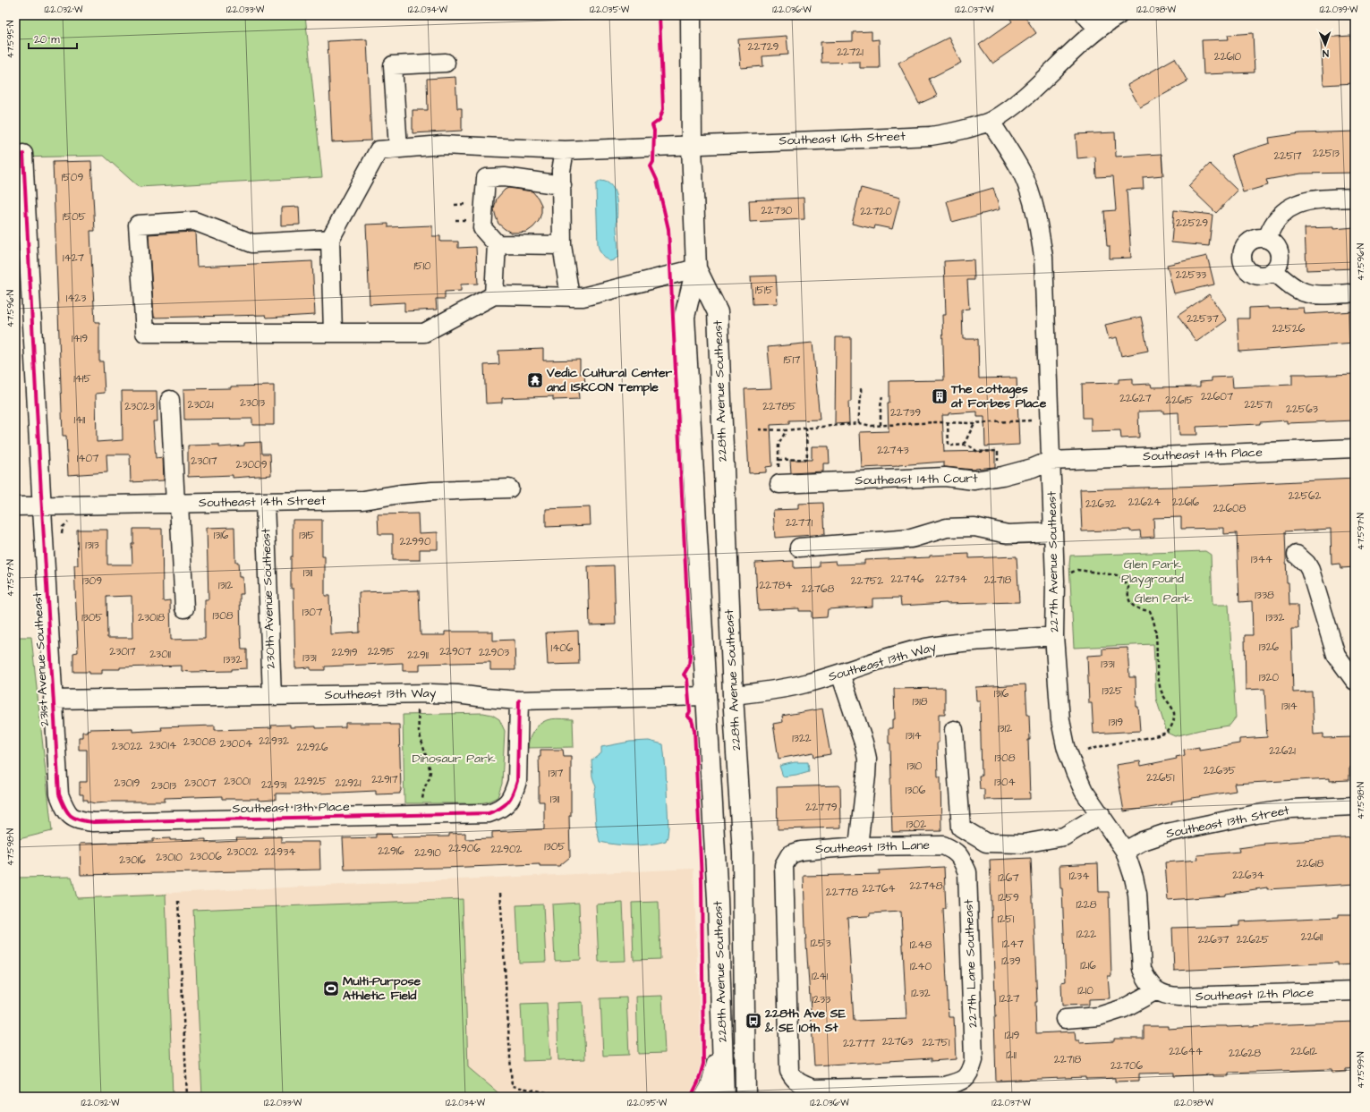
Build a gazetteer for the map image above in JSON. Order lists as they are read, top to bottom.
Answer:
{
  "streets": {
    "main road": ["228th Avenue Southeast"],
    "street": [
      "Southeast 16th Street",
      "Southeast 14th Place",
      "Southeast 14th Court",
      "Southeast 14th Street",
      "227th Avenue Southeast",
      "230th Avenue Southeast",
      "231st Avenue Southeast",
      "Southeast 13th Way",
      "Southeast 13th Place",
      "Southeast 13th Street",
      "Southeast 13th Lane",
      "227th Lane Southeast",
      "Southeast 12th Place"
    ]
  },
  "crossings": [
    ["Southeast 16th Street", "228th Avenue Southeast"],
    ["Southeast 16th Street", "227th Avenue Southeast"],
    ["228th Avenue Southeast", "Southeast 13th Way"],
    ["Southeast 14th Place", "Southeast 14th Court"],
    ["Southeast 14th Place", "227th Avenue Southeast"],
    ["Southeast 14th Court", "227th Avenue Southeast"],
    ["Southeast 14th Street", "230th Avenue Southeast"],
    ["Southeast 14th Street", "231st Avenue Southeast"],
    ["227th Avenue Southeast", "Southeast 13th Way"],
    ["227th Avenue Southeast", "Southeast 13th Street"],
    ["227th Avenue Southeast", "Southeast 12th Place"],
    ["230th Avenue Southeast", "Southeast 13th Way"],
    ["231st Avenue Southeast", "Southeast 13th Way"],
    ["231st Avenue Southeast", "Southeast 13th Place"],
    ["Southeast 13th Way", "Southeast 13th Place"],
    ["Southeast 13th Lane", "227th Lane Southeast"]
  ],
  "parks": ["Glen Park Playground", "Glen Park", "Dinosaur Park"],
  "places": {
    "temple": ["Vedic Cultural Center and ISKCON Temple"],
    "building": ["The cottages at Forbes Place"],
    "sports": ["Multi-Purpose Athletic Field"],
    "bus stop": ["228th Ave SE & SE 10th St"]
  },
  "house_numbers": [
    "22729",
    "22721",
    "22610",
    "22513",
    "22517",
    "1509",
    "22730",
    "22720",
    "1505",
    "22529",
    "1427",
    "1510",
    "22533",
    "1515",
    "1423",
    "22537",
    "22526",
    "1419",
    "1517",
    "1415",
    "22607",
    "22627",
    "22615",
    "23013",
    "23021",
    "22571",
    "23023",
    "22785",
    "22563",
    "22739",
    "1411",
    "22743",
    "1407",
    "23017",
    "23009",
    "22562",
    "22624",
    "22616",
    "22632",
    "22608",
    "22771",
    "1316",
    "1315",
    "22990",
    "1313",
    "1344",
    "1311",
    "22746",
    "22734",
    "22718",
    "1309",
    "22752",
    "1312",
    "22784",
    "22768",
    "1338",
    "1307",
    "1308",
    "1305",
    "23018",
    "1332",
    "1326",
    "1406",
    "23017",
    "22915",
    "22907",
    "22919",
    "22903",
    "23011",
    "22911",
    "1331",
    "1332",
    "1331",
    "1320",
    "1325",
    "1316",
    "1318",
    "1314",
    "1319",
    "1312",
    "1314",
    "1322",
    "22932",
    "23008",
    "23004",
    "23014",
    "23022",
    "22926",
    "22621",
    "1308",
    "1310",
    "22635",
    "1317",
    "22651",
    "22917",
    "23001",
    "22925",
    "1304",
    "23019",
    "23007",
    "22921",
    "22931",
    "23013",
    "1306",
    "1311",
    "22779",
    "1302",
    "1305",
    "22906",
    "22902",
    "22916",
    "23002",
    "22934",
    "22910",
    "23006",
    "23010",
    "23016",
    "22618",
    "22634",
    "1234",
    "1267",
    "22748",
    "22764",
    "22778",
    "1259",
    "1228",
    "1251",
    "1222",
    "22611",
    "22637",
    "22625",
    "1253",
    "1247",
    "1248",
    "1239",
    "1216",
    "1240",
    "1241",
    "1210",
    "1232",
    "1227",
    "1233",
    "1219",
    "22763",
    "22751",
    "22777",
    "22644",
    "22612",
    "22628",
    "1211",
    "22718",
    "22706"
  ],
  "scale_bar": "20 m",
  "north": "bottom",
  "coordinates": [
    "122.032°W",
    "122.033°W",
    "122.034°W",
    "122.035°W",
    "122.036°W",
    "122.037°W",
    "122.038°W",
    "122.039°W",
    "47.595°N",
    "47.596°N",
    "47.597°N",
    "47.598°N",
    "47.599°N"
  ]
}
